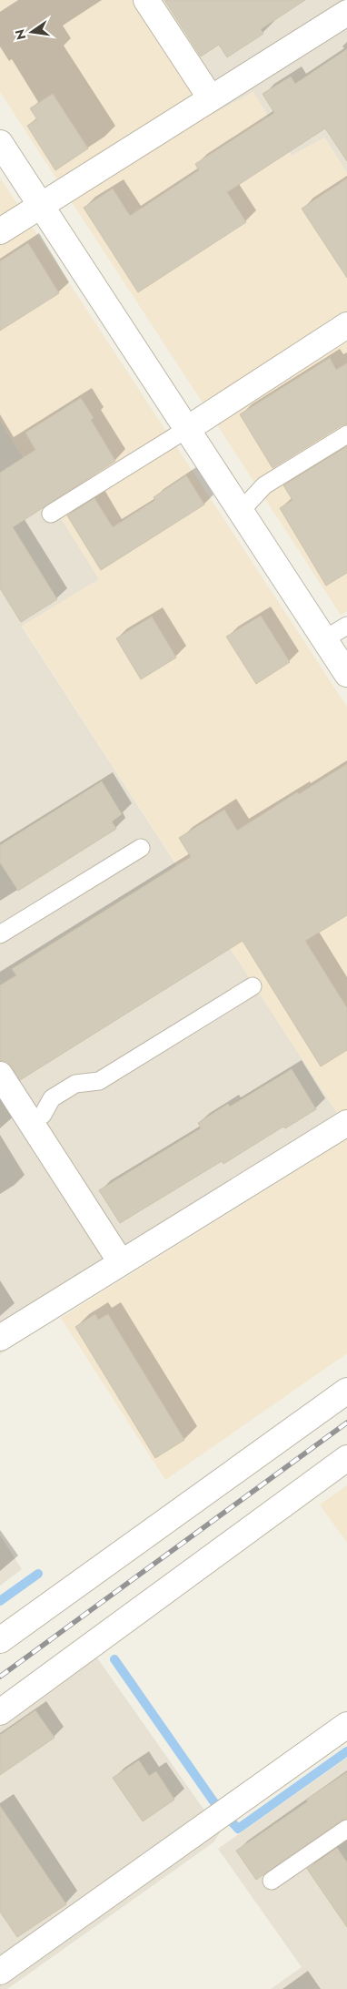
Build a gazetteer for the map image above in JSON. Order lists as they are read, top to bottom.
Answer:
{
  "north": "left"
}
